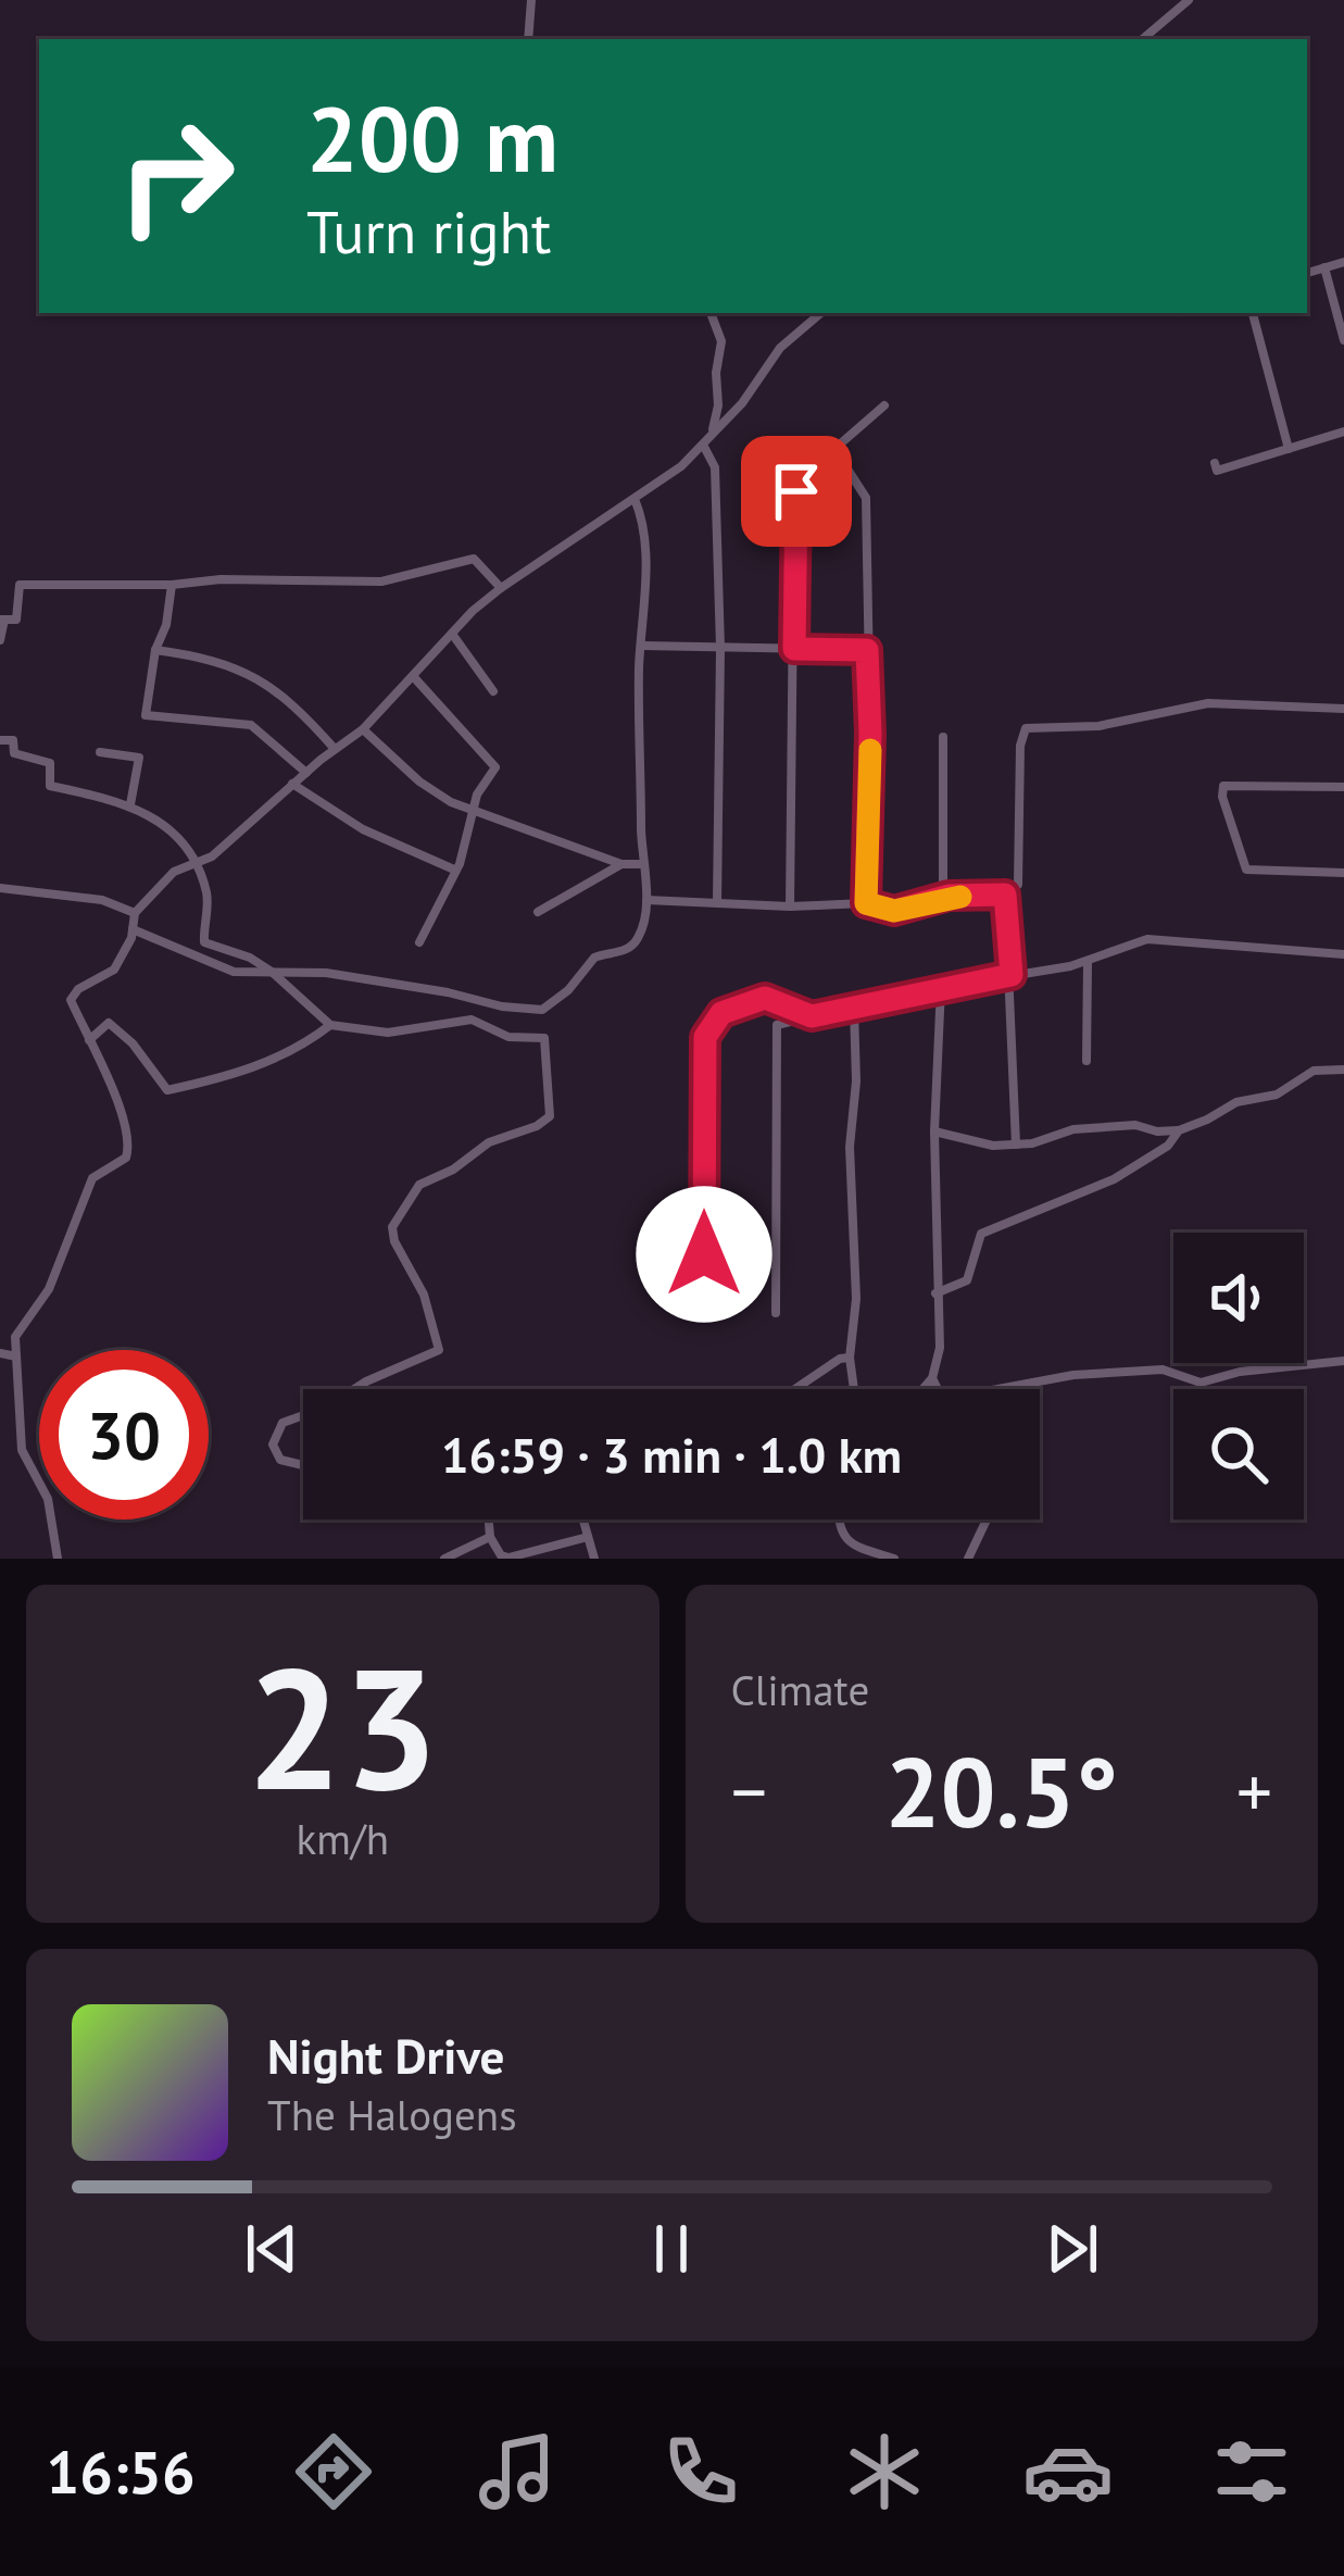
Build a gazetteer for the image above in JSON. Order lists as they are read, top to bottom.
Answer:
{
  "page": {
    "turn": ["200 m", "Turn right"],
    "limit": "30",
    "trip": "16:59 · 3 min · 1.0 km",
    "tile": [
      ["23", "km/h"],
      "Climate"
    ],
    "heat": ["−", "20.5°", "+"],
    "song": ["Night Drive", "The Halogens"],
    "tabs": "16:56"
  }
}
